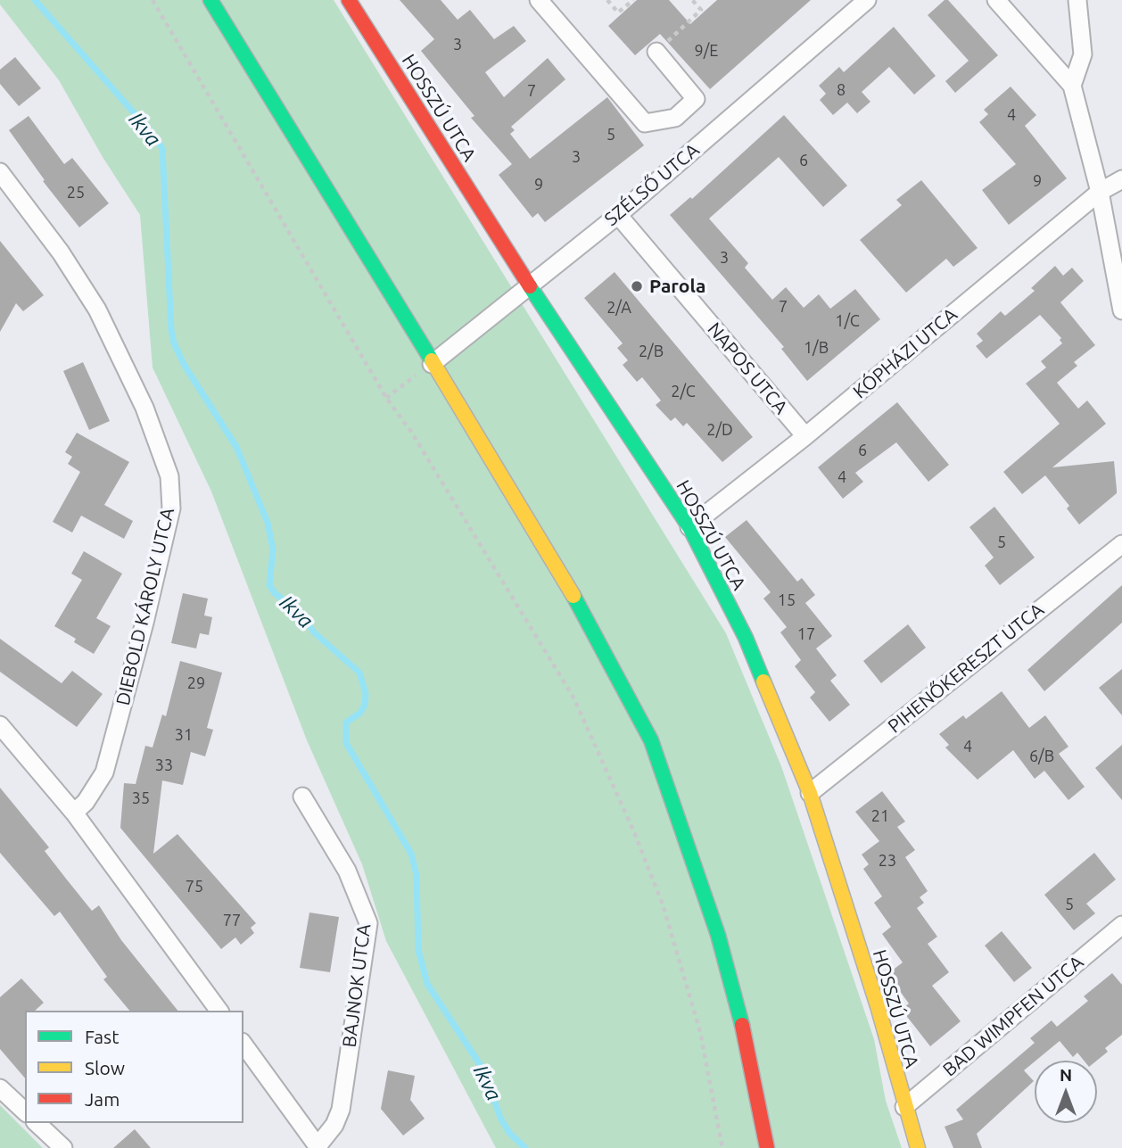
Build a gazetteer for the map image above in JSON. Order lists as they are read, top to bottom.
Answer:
{
  "streets": {
    "street": [
      "HOSSZÚ UTCA",
      "SZÉLSŐ UTCA",
      "KÓPHÁZI UTCA",
      "NAPOS UTCA",
      "DIEBOLD KÁROLY UTCA",
      "PIHENŐKERESZT UTCA",
      "BAJNOK UTCA",
      "BAD WIMPFEN UTCA"
    ]
  },
  "crossings": [
    ["HOSSZÚ UTCA", "SZÉLSŐ UTCA"],
    ["HOSSZÚ UTCA", "KÓPHÁZI UTCA"],
    ["HOSSZÚ UTCA", "PIHENŐKERESZT UTCA"],
    ["HOSSZÚ UTCA", "BAD WIMPFEN UTCA"],
    ["SZÉLSŐ UTCA", "NAPOS UTCA"],
    ["KÓPHÁZI UTCA", "NAPOS UTCA"]
  ],
  "water": ["Ikva"],
  "places": ["Parola"],
  "house_numbers": [
    "3",
    "9/E",
    "8",
    "7",
    "4",
    "5",
    "3",
    "6",
    "9",
    "9",
    "25",
    "3",
    "7",
    "2/A",
    "1/C",
    "1/B",
    "2/B",
    "2/C",
    "2/D",
    "6",
    "4",
    "5",
    "15",
    "17",
    "29",
    "31",
    "4",
    "6/B",
    "33",
    "35",
    "21",
    "23",
    "75",
    "5",
    "77"
  ],
  "legend": ["Fast", "Slow", "Jam"],
  "north": "top"
}
